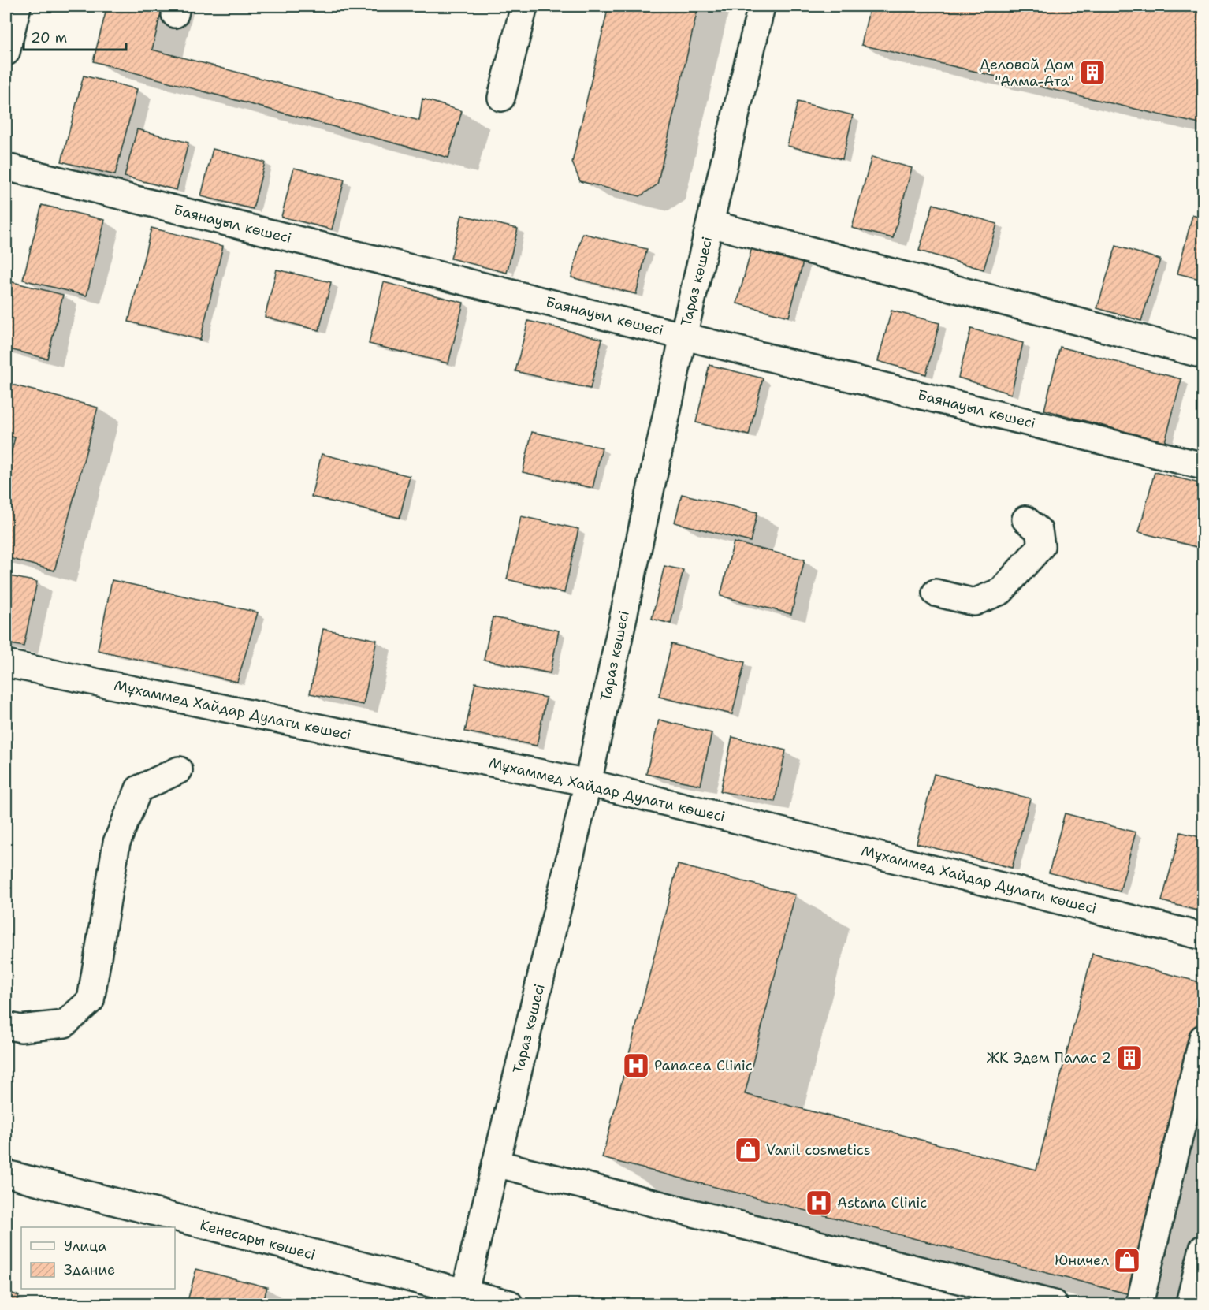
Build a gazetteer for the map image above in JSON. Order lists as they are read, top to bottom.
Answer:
{
  "streets": {
    "street": [
      "Баянауыл көшесі",
      "Тараз көшесі",
      "Мұхаммед Хайдар Дулати көшесі",
      "Кенесары көшесі"
    ]
  },
  "crossings": [
    ["Баянауыл көшесі", "Тараз көшесі"],
    ["Тараз көшесі", "Мұхаммед Хайдар Дулати көшесі"],
    ["Тараз көшесі", "Кенесары көшесі"]
  ],
  "places": {
    "building": ["Деловой Дом \"Алма-Ата\"", "ЖК Эдем Палас 2"],
    "hospital": ["Panacea Clinic", "Astana Clinic"],
    "shop": ["Vanil cosmetics", "Юничел"]
  },
  "legend": ["Улица", "Здание"],
  "scale_bar": "20 m"
}
